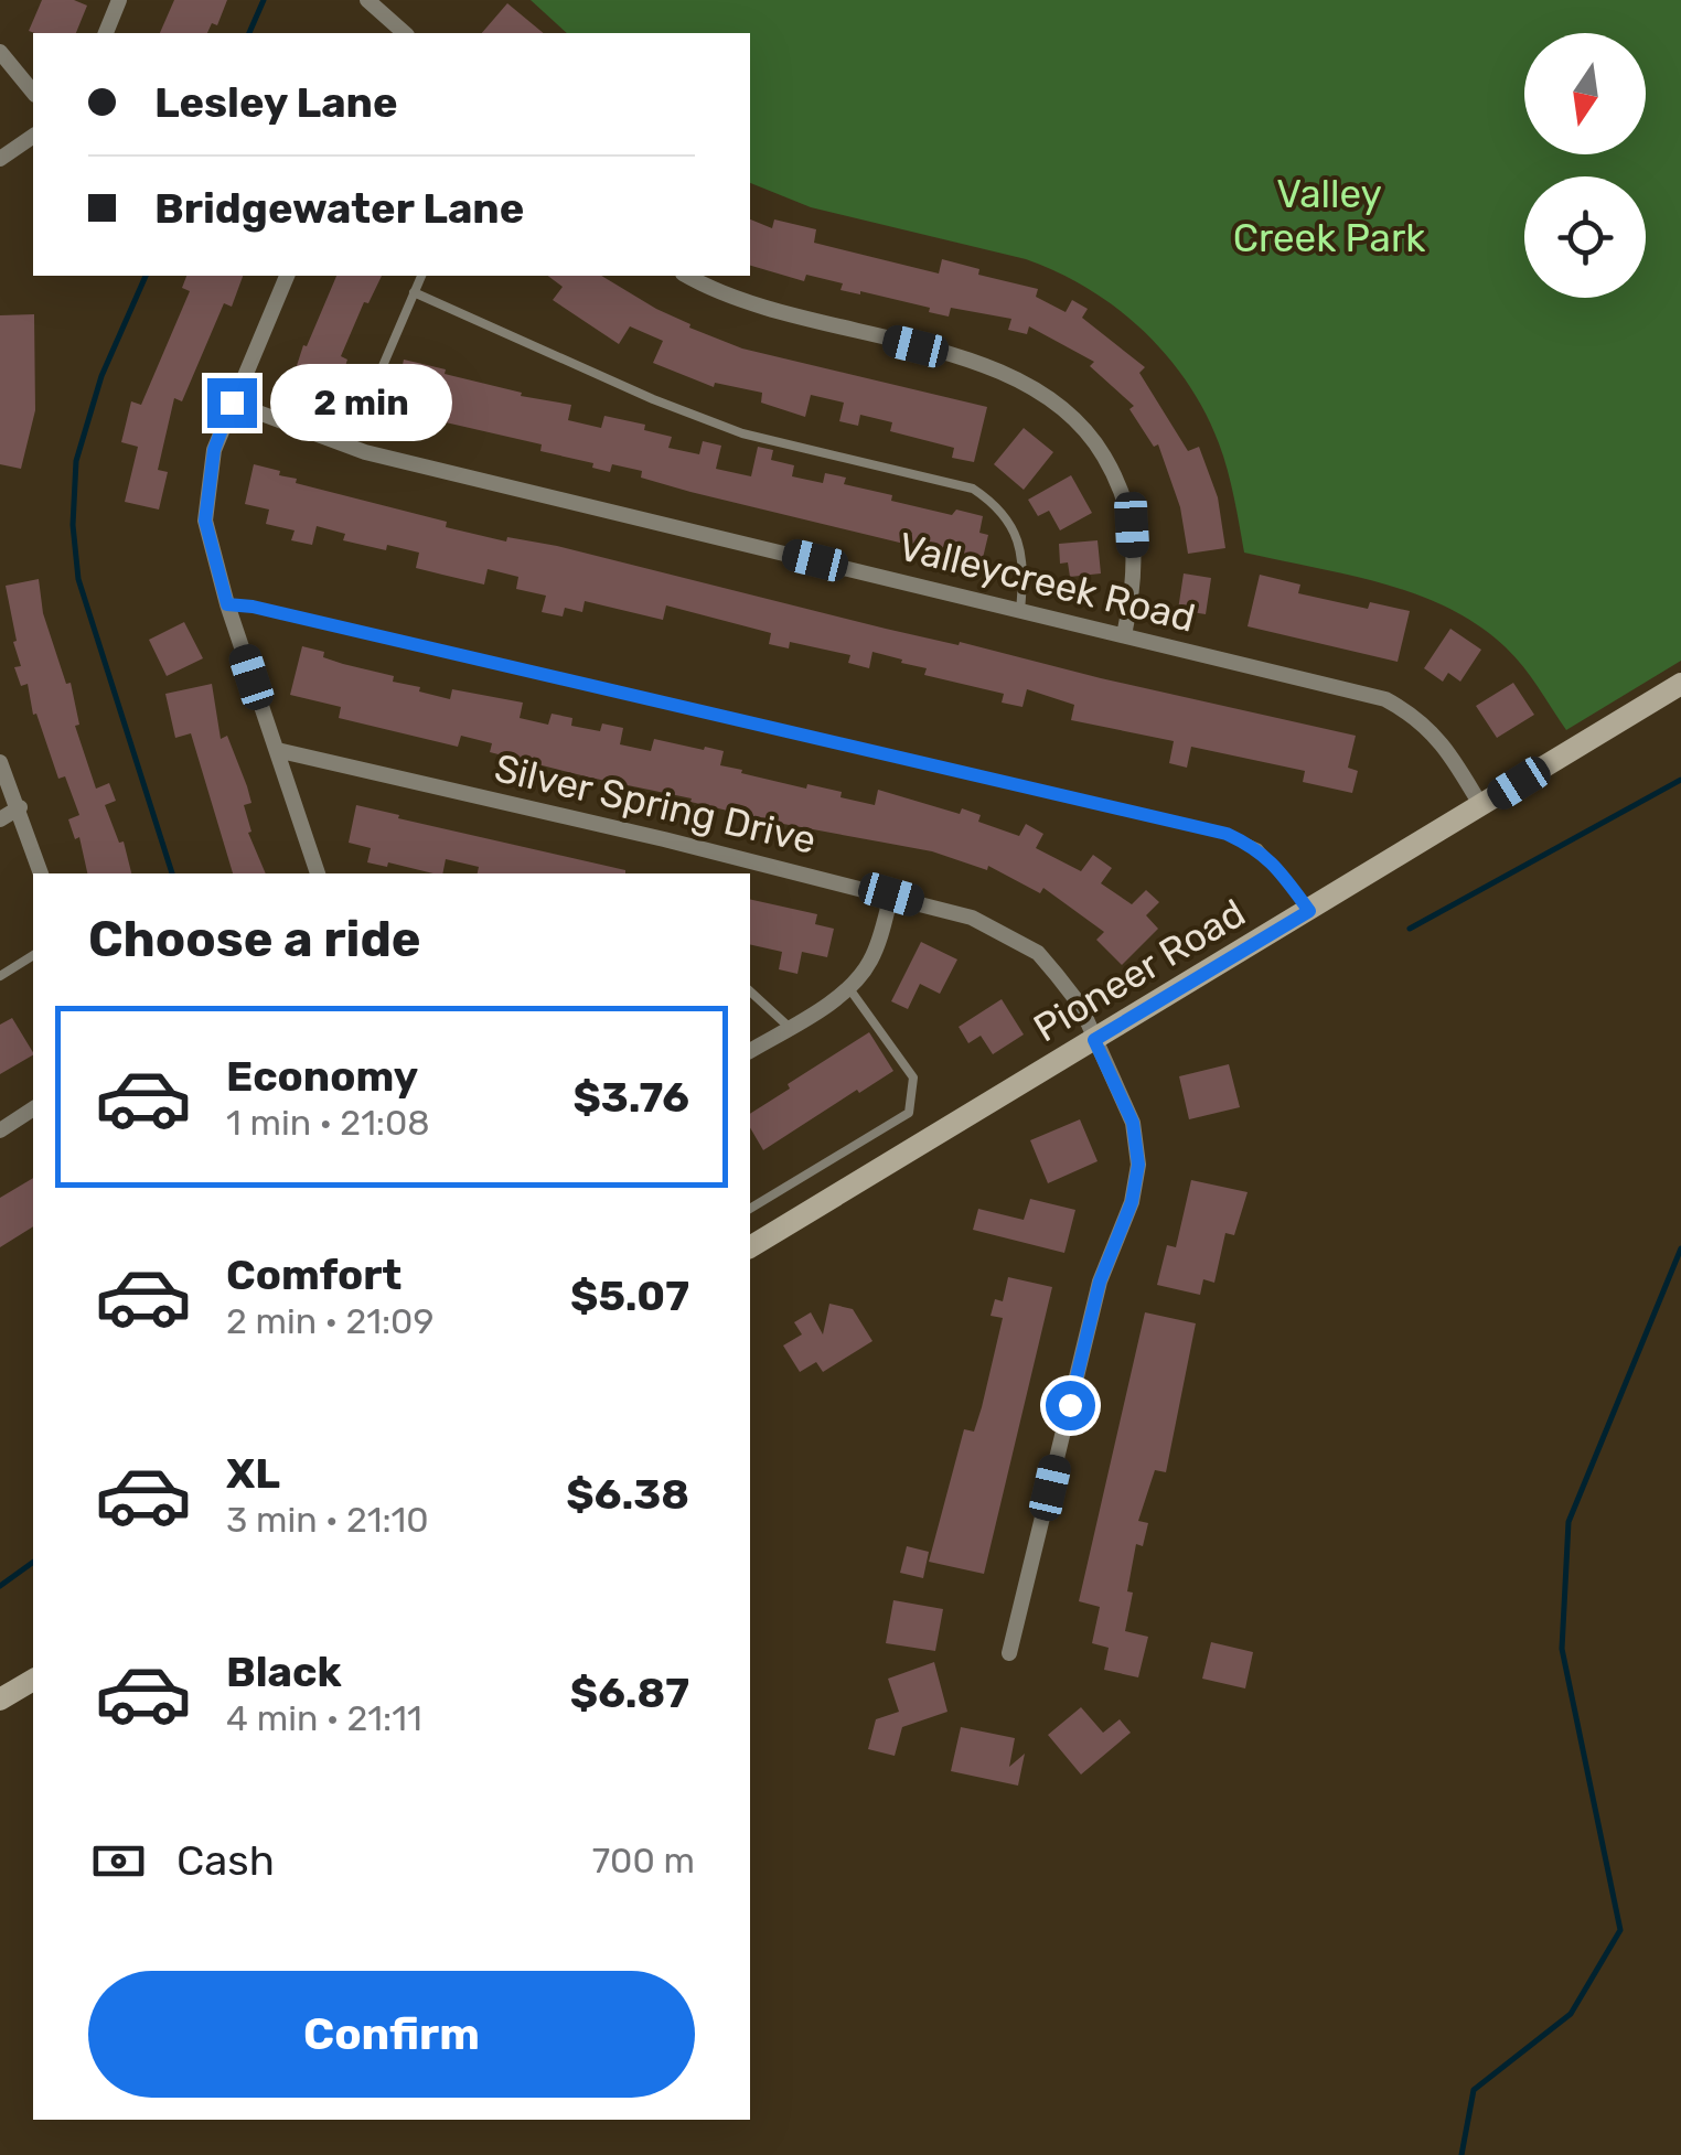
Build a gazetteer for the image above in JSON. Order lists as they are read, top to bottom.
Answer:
{
  "streets": {
    "main road": ["Pioneer Road"],
    "street": ["Valleycreek Road", "Silver Spring Drive"]
  },
  "crossings": [
    ["Valleycreek Road", "Pioneer Road"],
    ["Silver Spring Drive", "Pioneer Road"]
  ],
  "parks": ["Valley Creek Park"],
  "north": "bottom",
  "page": {
    "banner": ["Lesley Lane", "Bridgewater Lane"],
    "bubble": "2 min",
    "heading": "Choose a ride",
    "list": [
      {
        "name": "Economy",
        "note": "1 min · 21:08",
        "value": "$3.76"
      },
      {
        "name": "Comfort",
        "note": "2 min · 21:09",
        "value": "$5.07"
      },
      {
        "name": "XL",
        "note": "3 min · 21:10",
        "value": "$6.38"
      },
      {
        "name": "Black",
        "note": "4 min · 21:11",
        "value": "$6.87"
      }
    ],
    "pay": ["Cash", "700 m"],
    "buttons": "Confirm"
  }
}
